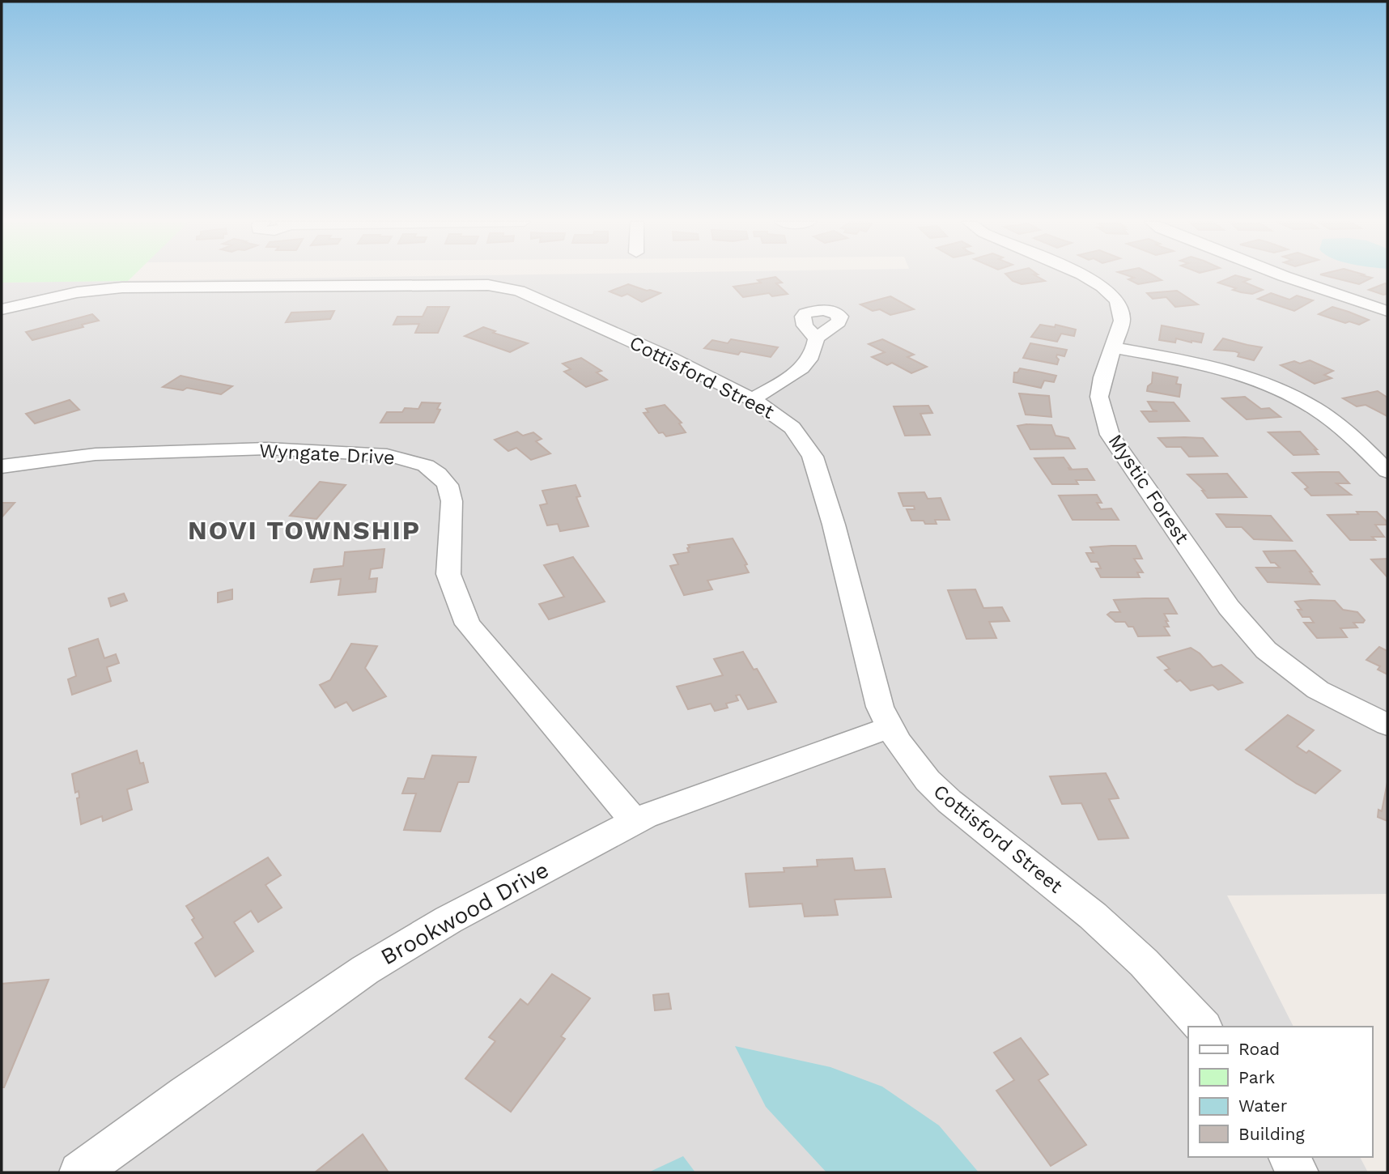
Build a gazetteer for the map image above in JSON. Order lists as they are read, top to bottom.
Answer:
{
  "streets": {
    "street": [
      "Cottisford Street",
      "Wyngate Drive",
      "Mystic Forest",
      "Brookwood Drive"
    ]
  },
  "crossings": [
    ["Cottisford Street", "Brookwood Drive"],
    ["Wyngate Drive", "Brookwood Drive"]
  ],
  "districts": ["NOVI TOWNSHIP"],
  "legend": [
    "Road",
    "Park",
    "Water",
    "Building"
  ]
}
